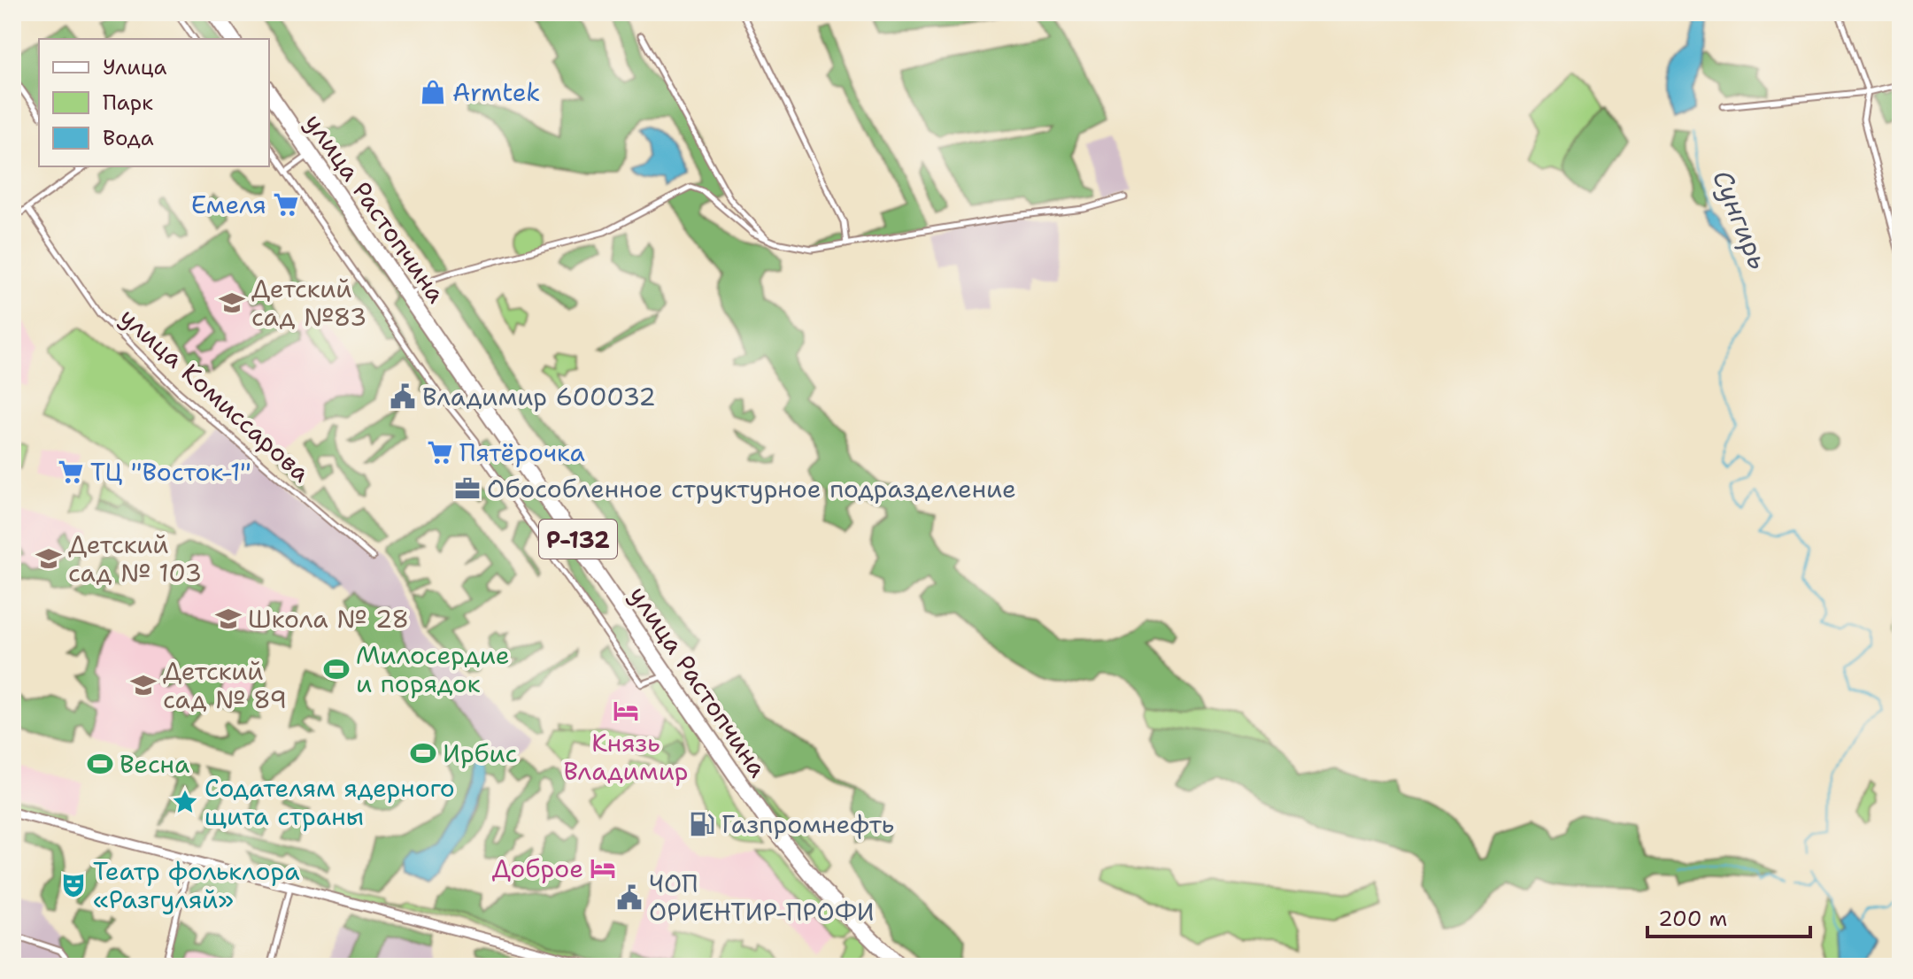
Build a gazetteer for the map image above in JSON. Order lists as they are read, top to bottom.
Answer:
{
  "streets": {
    "main road": ["улица Растопчина", "Р-132"],
    "street": ["улица Комиссарова"]
  },
  "water": ["Сунгирь"],
  "places": {
    "shop": ["Armtek"],
    "supermarket": ["Емеля", "Пятёрочка", "ТЦ \"Восток-1\""],
    "school or university": [
      "Детский сад №83",
      "Детский сад № 103",
      "Школа № 28",
      "Детский сад № 89"
    ],
    "public building": ["Владимир 600032", "ЧОП ОРИЕНТИР-ПРОФИ"],
    "office": ["Обособленное структурное подразделение"],
    "sports": ["Милосердие и порядок", "Ирбис", "Весна"],
    "hotel": ["Князь Владимир", "Доброе"],
    "place": ["Содателям ядерного щита страны"],
    "fuel station": ["Газпромнефть"],
    "theatre": ["Театр фольклора «Разгуляй»"]
  },
  "legend": ["Улица", "Парк", "Вода"],
  "scale_bar": "200 m"
}
